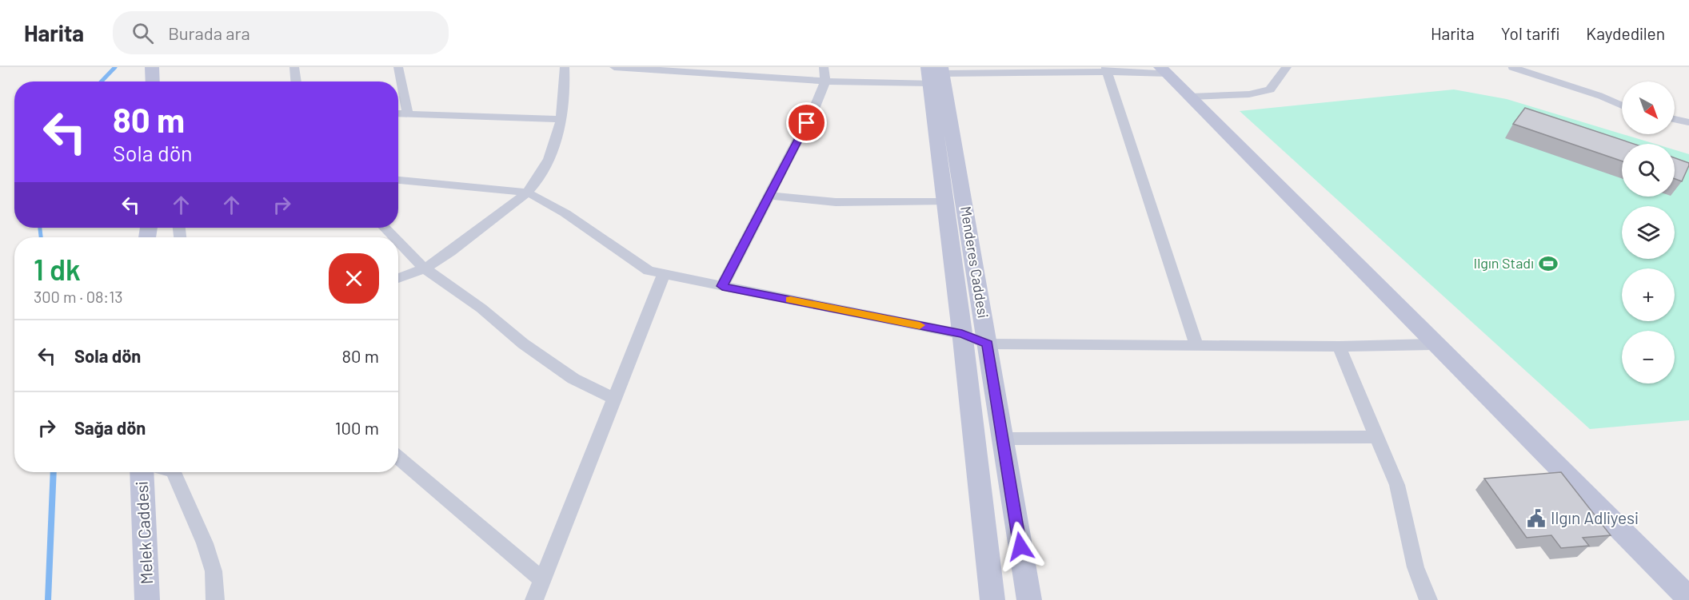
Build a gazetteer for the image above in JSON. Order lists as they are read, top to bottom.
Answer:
{
  "streets": {
    "main road": ["Menderes Caddesi", "Melek Caddesi"]
  },
  "places": {
    "sports": ["Ilgın Stadı"],
    "public building": ["Ilgın Adliyesi"]
  },
  "north": "bottom right",
  "page": {
    "header": "Harita",
    "search": "Burada ara",
    "nav": ["Harita", "Yol tarifi", "Kaydedilen"],
    "map_buttons": ["+", "−"],
    "turn": ["80 m", "Sola dön"],
    "heading": ["1 dk", "300 m · 08:13"],
    "list": [
      {
        "name": "Sola dön",
        "value": "80 m"
      },
      {
        "name": "Sağa dön",
        "value": "100 m"
      }
    ]
  }
}
